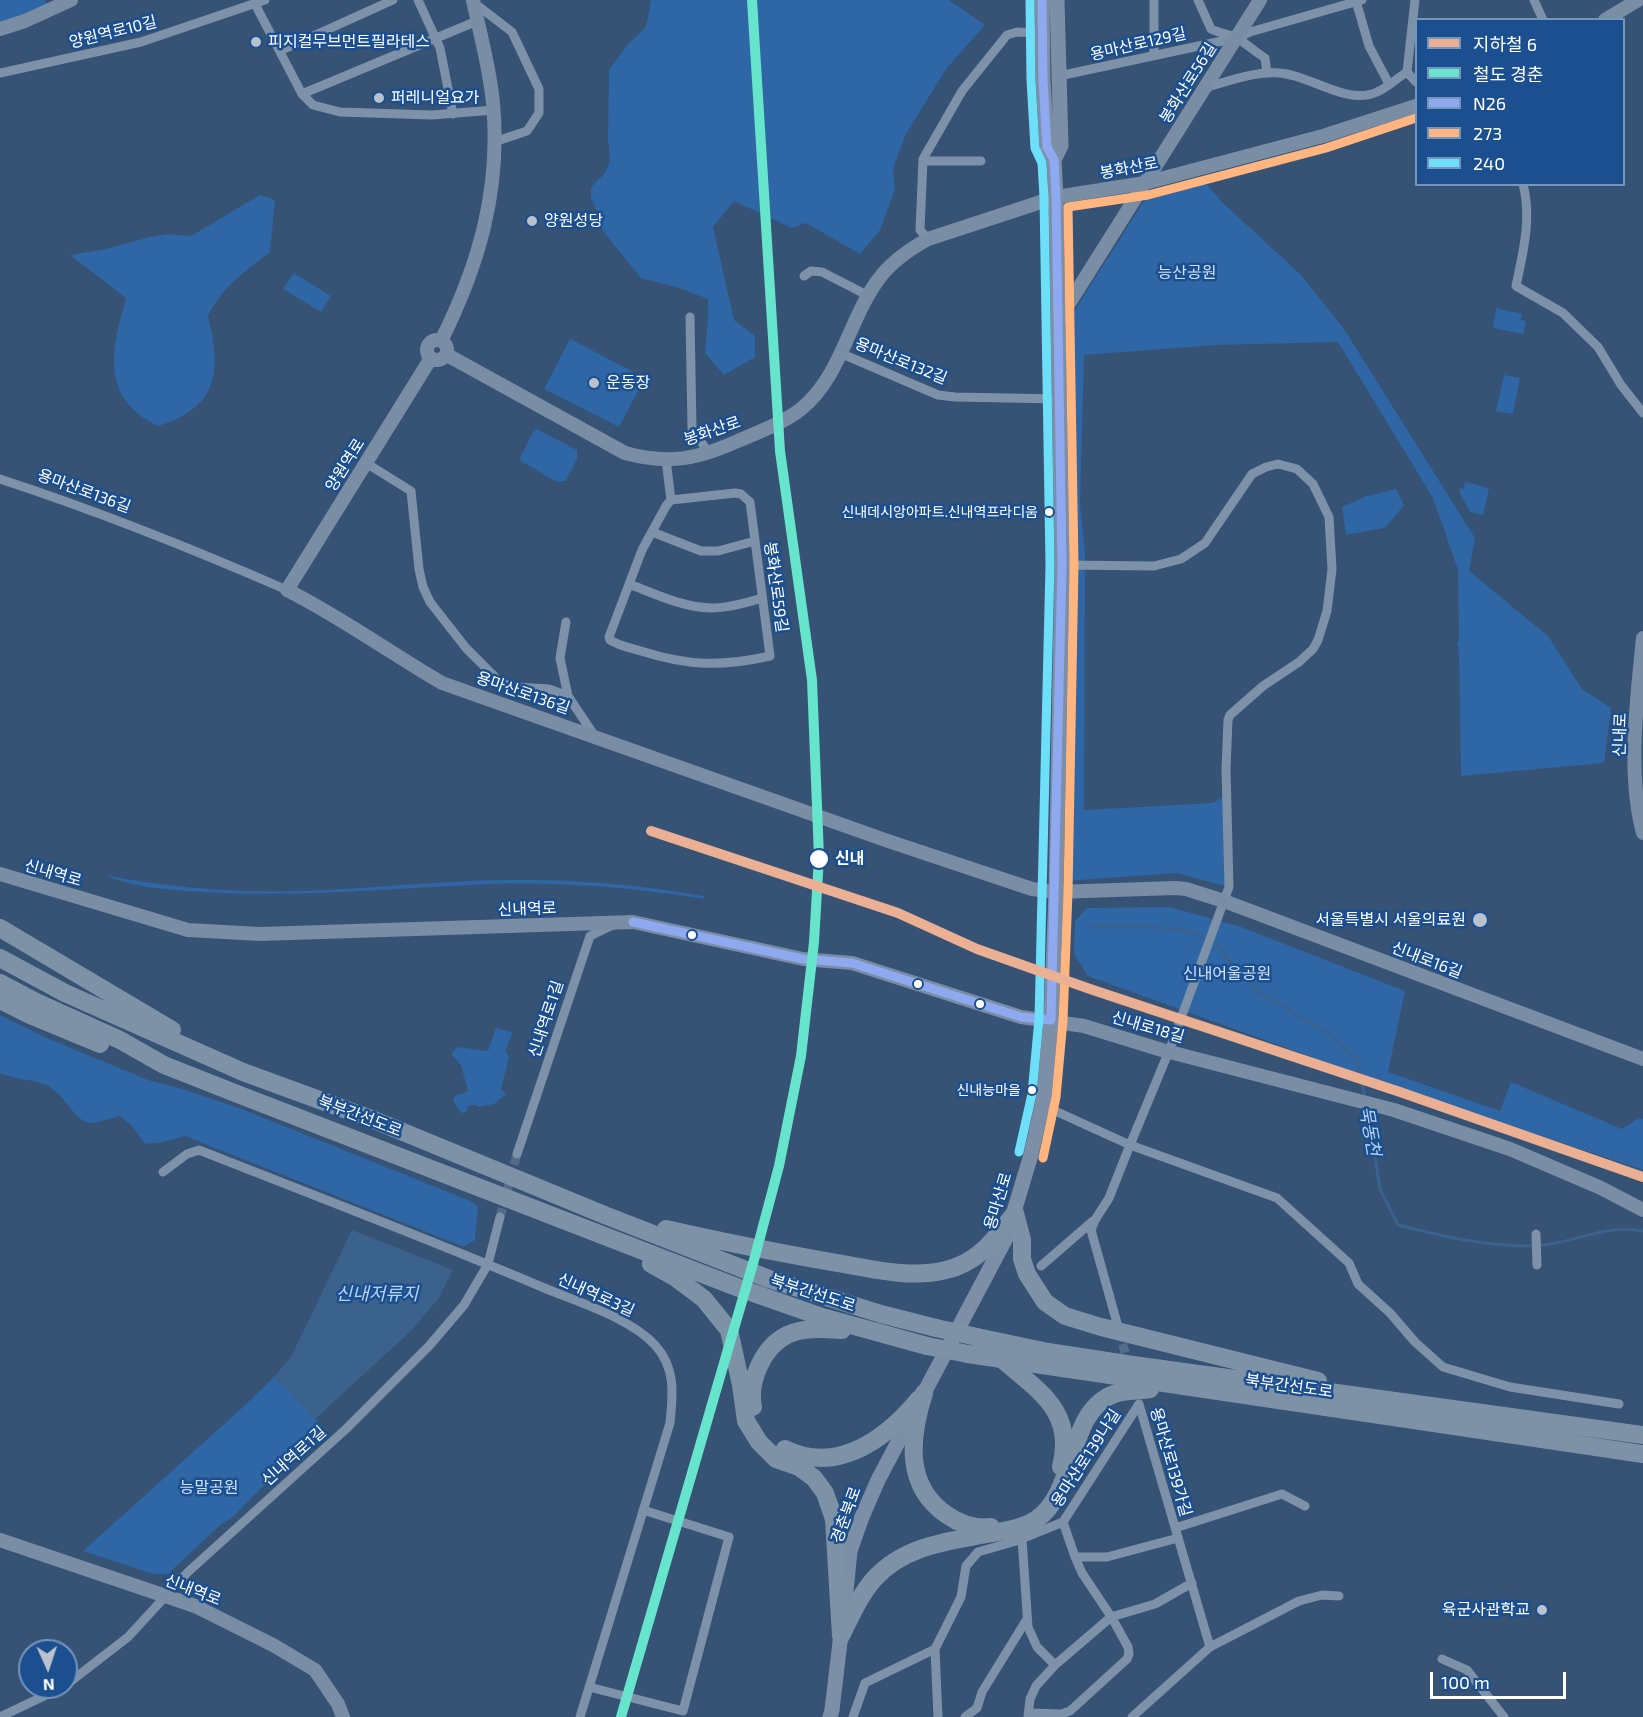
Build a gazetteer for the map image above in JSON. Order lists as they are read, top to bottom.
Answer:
{
  "streets": {
    "highway": ["북부간선도로"],
    "main road": ["용마산로", "경춘북로"],
    "street": [
      "양원역로10길",
      "용마산로129길",
      "봉화산로56길",
      "봉화산로",
      "용마산로132길",
      "양원역로",
      "용마산로136길",
      "봉화산로59길",
      "신내로",
      "신내역로",
      "신내로16길",
      "신내역로1길",
      "신내로18길",
      "신내역로3길",
      "용마산로139나길",
      "용마산로139가길"
    ]
  },
  "crossings": [
    ["용마산로129길", "봉화산로56길"],
    ["용마산로129길", "용마산로"],
    ["봉화산로56길", "봉화산로"],
    ["봉화산로56길", "용마산로"],
    ["봉화산로", "용마산로132길"],
    ["봉화산로", "양원역로"],
    ["봉화산로", "용마산로"],
    ["용마산로132길", "용마산로"],
    ["양원역로", "용마산로136길"],
    ["용마산로136길", "신내로16길"],
    ["용마산로136길", "용마산로"],
    ["신내역로", "신내역로1길"],
    ["신내역로", "신내로18길"],
    ["신내역로", "용마산로"],
    ["신내로16길", "용마산로"],
    ["신내역로1길", "신내역로3길"],
    ["신내로18길", "용마산로"],
    ["용마산로", "경춘북로"],
    ["용마산로139나길", "용마산로139가길"]
  ],
  "water": ["묵동천", "신내저류지"],
  "parks": ["능산공원", "신내어울공원", "능말공원"],
  "places": [
    "피지컬무브먼트필라테스",
    "퍼레니얼요가",
    "양원성당",
    "운동장",
    "신내데시앙아파트.신내역프라디움",
    "신내",
    "서울특별시 서울의료원",
    "신내능마을",
    "육군사관학교"
  ],
  "lines": [
    "rail line 경춘",
    "transit line N26",
    "transit line 240",
    "transit line 273",
    "metro line 6"
  ],
  "legend": [
    "지하철 6",
    "철도 경춘",
    "N26",
    "273",
    "240"
  ],
  "scale_bar": "100 m",
  "north": "bottom"
}
